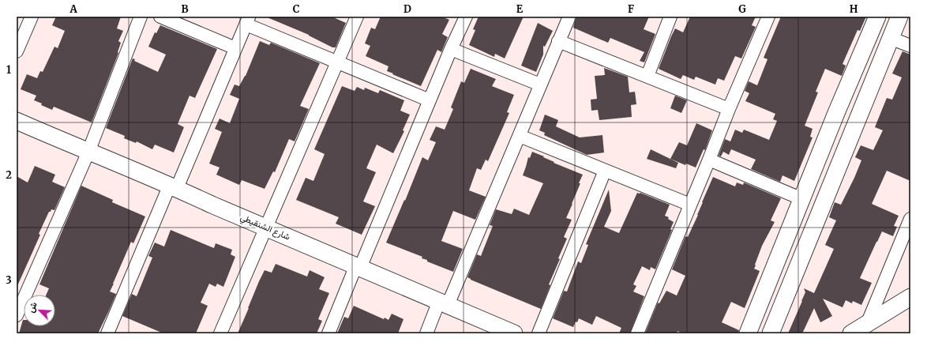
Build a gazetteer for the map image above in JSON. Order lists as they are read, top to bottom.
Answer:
{
  "streets": {
    "street": ["شارع الشنقيطي"]
  },
  "north": "top left",
  "grid": {
    "columns": [
      "A",
      "B",
      "C",
      "D",
      "E",
      "F",
      "G",
      "H"
    ],
    "rows": ["1", "2", "3"]
  }
}
